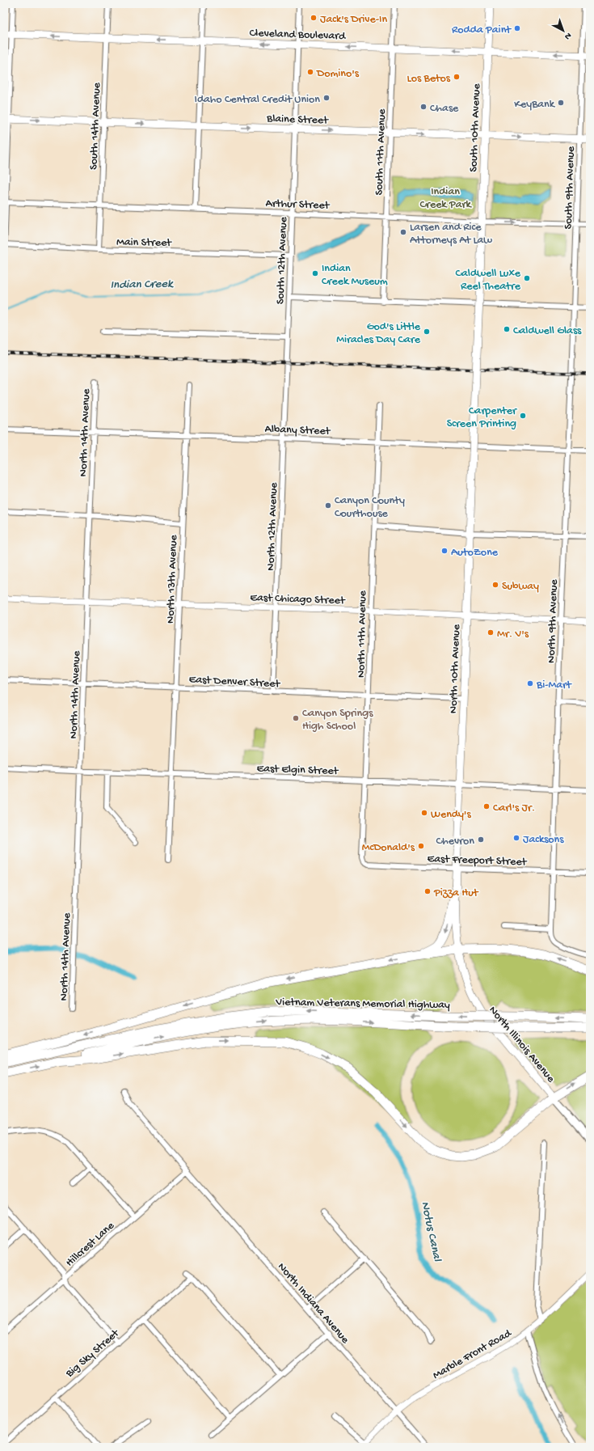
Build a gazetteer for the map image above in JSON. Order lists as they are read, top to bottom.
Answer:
{
  "streets": {
    "highway": ["Vietnam Veterans Memorial Highway"],
    "main road": [
      "Cleveland Boulevard",
      "Blaine Street",
      "South 10th Avenue",
      "North 10th Avenue",
      "North Illinois Avenue"
    ],
    "street": [
      "South 14th Avenue",
      "South 11th Avenue",
      "South 9th Avenue",
      "Arthur Street",
      "Main Street",
      "South 12th Avenue",
      "Albany Street",
      "North 14th Avenue",
      "North 12th Avenue",
      "North 13th Avenue",
      "East Chicago Street",
      "North 9th Avenue",
      "North 11th Avenue",
      "East Denver Street",
      "East Elgin Street",
      "East Freeport Street",
      "Hillcrest Lane",
      "North Indiana Avenue",
      "Big Sky Street",
      "Marble Front Road"
    ]
  },
  "crossings": [
    ["Cleveland Boulevard", "South 14th Avenue"],
    ["Cleveland Boulevard", "South 10th Avenue"],
    ["Cleveland Boulevard", "South 11th Avenue"],
    ["Cleveland Boulevard", "South 9th Avenue"],
    ["Cleveland Boulevard", "South 12th Avenue"],
    ["Blaine Street", "South 14th Avenue"],
    ["Blaine Street", "South 10th Avenue"],
    ["Blaine Street", "South 11th Avenue"],
    ["Blaine Street", "South 9th Avenue"],
    ["Blaine Street", "South 12th Avenue"],
    ["South 14th Avenue", "Arthur Street"],
    ["South 14th Avenue", "Main Street"],
    ["South 10th Avenue", "Arthur Street"],
    ["South 10th Avenue", "North 10th Avenue"],
    ["South 11th Avenue", "Arthur Street"],
    ["South 9th Avenue", "Arthur Street"],
    ["South 9th Avenue", "North 9th Avenue"],
    ["Arthur Street", "South 12th Avenue"],
    ["Main Street", "South 12th Avenue"],
    ["South 12th Avenue", "North 12th Avenue"],
    ["Albany Street", "North 14th Avenue"],
    ["Albany Street", "North 12th Avenue"],
    ["Albany Street", "North 13th Avenue"],
    ["Albany Street", "North 9th Avenue"],
    ["Albany Street", "North 11th Avenue"],
    ["North 14th Avenue", "East Chicago Street"],
    ["North 14th Avenue", "East Denver Street"],
    ["North 14th Avenue", "East Elgin Street"],
    ["North 12th Avenue", "East Chicago Street"],
    ["North 12th Avenue", "East Denver Street"],
    ["North 13th Avenue", "East Chicago Street"],
    ["North 13th Avenue", "East Denver Street"],
    ["North 13th Avenue", "East Elgin Street"],
    ["East Chicago Street", "North 9th Avenue"],
    ["East Chicago Street", "North 11th Avenue"],
    ["East Chicago Street", "North 10th Avenue"],
    ["North 9th Avenue", "East Elgin Street"],
    ["North 9th Avenue", "East Freeport Street"],
    ["North 11th Avenue", "East Denver Street"],
    ["North 11th Avenue", "East Elgin Street"],
    ["North 11th Avenue", "East Freeport Street"],
    ["North 10th Avenue", "East Denver Street"],
    ["North 10th Avenue", "East Elgin Street"],
    ["North 10th Avenue", "East Freeport Street"],
    ["North 10th Avenue", "North Illinois Avenue"],
    ["Hillcrest Lane", "North Indiana Avenue"],
    ["North Indiana Avenue", "Marble Front Road"]
  ],
  "one_way": ["Cleveland Boulevard", "Blaine Street"],
  "water": ["Indian Creek", "Notus Canal"],
  "parks": ["Indian Creek Park"],
  "places": [
    "Jack's Drive-In",
    "Rodda Paint",
    "Domino's",
    "Los Betos",
    "Idaho Central Credit Union",
    "KeyBank",
    "Chase",
    "Larsen and Rice Attorneys At Law",
    "Indian Creek Museum",
    "Caldwell Luxe Reel Theatre",
    "Caldwell Glass",
    "God's Little Miracles Day Care",
    "Carpenter Screen Printing",
    "Canyon County Courthouse",
    "AutoZone",
    "Subway",
    "Mr. V's",
    "Bi-Mart",
    "Canyon Springs High School",
    "Carl's Jr.",
    "Wendy's",
    "Jacksons",
    "Chevron",
    "McDonald's",
    "Pizza Hut"
  ],
  "north": "bottom right"
}
